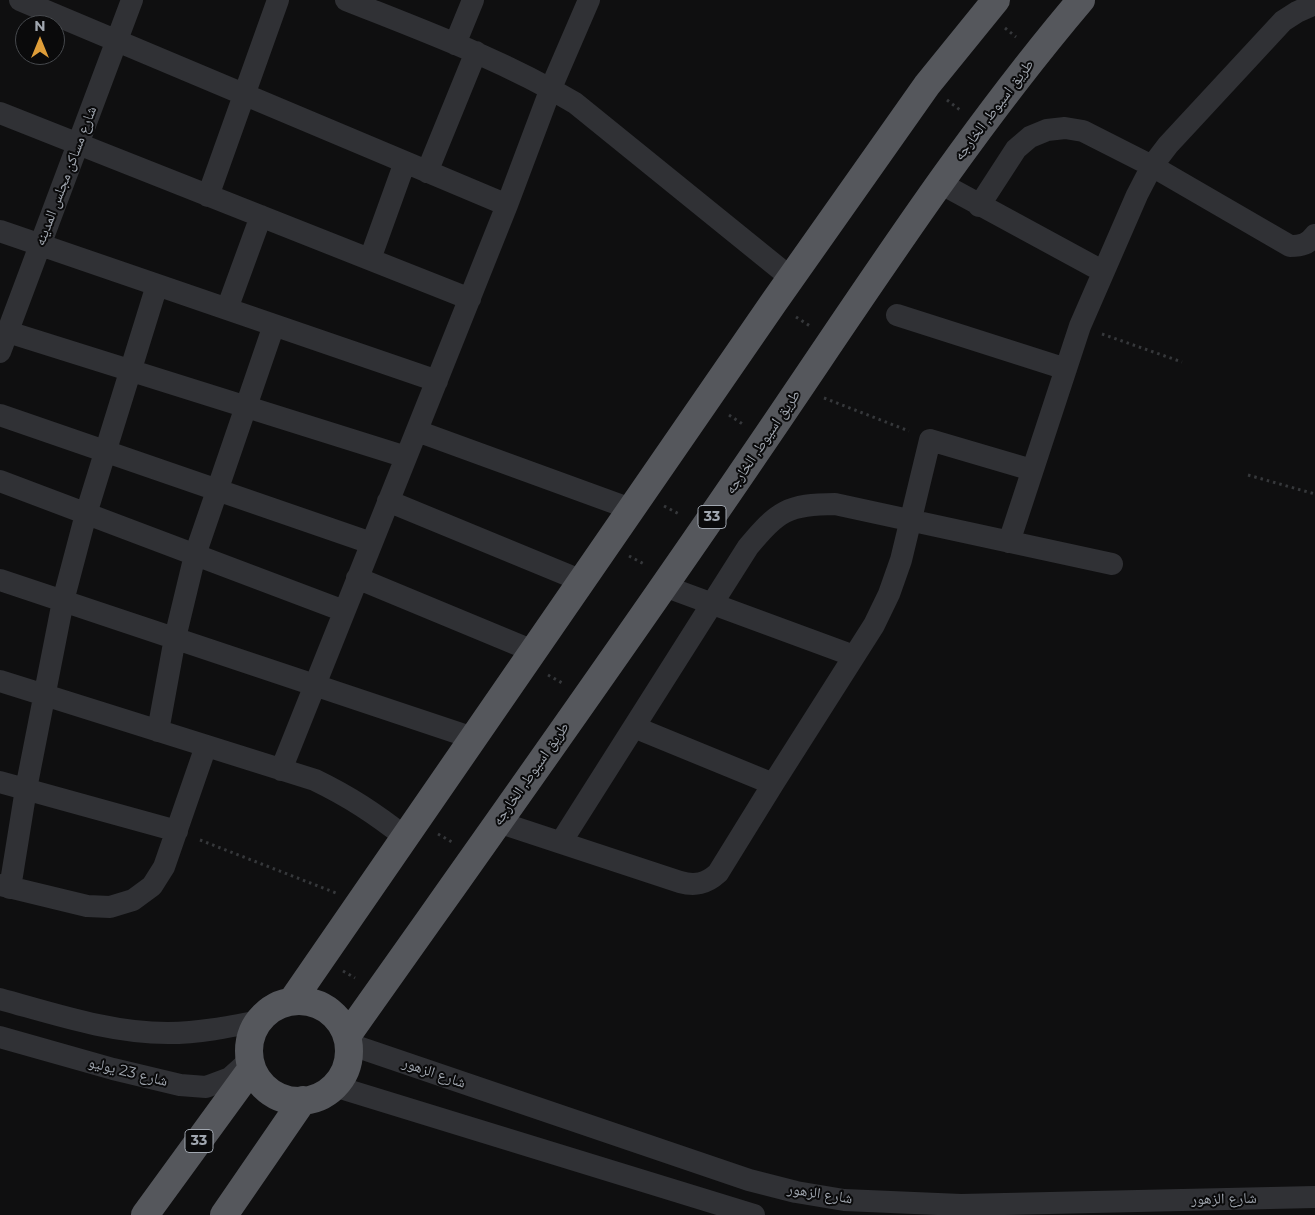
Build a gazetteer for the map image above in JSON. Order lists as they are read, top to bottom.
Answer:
{
  "streets": {
    "highway": ["طريق اسيوط, الخارجه", "33"],
    "street": ["شارع مساكن مجلس المدينه", "شارع 23 يوليو", "شارع الزهور"]
  },
  "crossings": [
    ["طريق اسيوط, الخارجه", "33"],
    ["طريق اسيوط, الخارجه", "شارع 23 يوليو"],
    ["طريق اسيوط, الخارجه", "شارع الزهور"],
    ["33", "شارع 23 يوليو"],
    ["33", "شارع الزهور"],
    ["شارع 23 يوليو", "شارع الزهور"]
  ],
  "north": "top"
}
